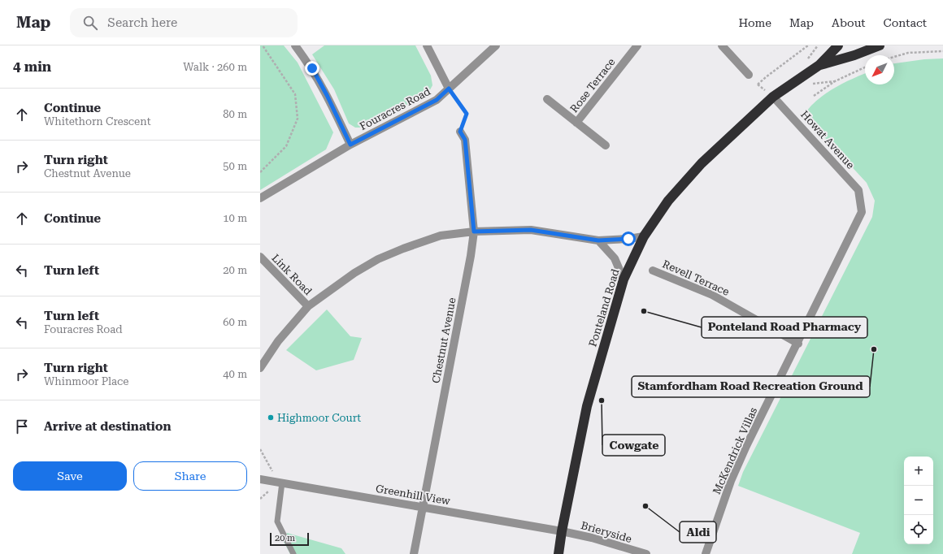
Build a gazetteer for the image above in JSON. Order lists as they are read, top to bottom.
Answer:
{
  "streets": {
    "highway": ["Ponteland Road"],
    "street": [
      "Rose Terrace",
      "Fouracres Road",
      "Howat Avenue",
      "Link Road",
      "Revell Terrace",
      "Chestnut Avenue",
      "McKendrick Villas",
      "Greenhill View",
      "Brieryside"
    ]
  },
  "crossings": [
    ["Howat Avenue", "Ponteland Road"],
    ["Howat Avenue", "McKendrick Villas"],
    ["Revell Terrace", "McKendrick Villas"],
    ["Ponteland Road", "Greenhill View"],
    ["Ponteland Road", "Brieryside"],
    ["Chestnut Avenue", "Greenhill View"],
    ["Greenhill View", "Brieryside"]
  ],
  "places": [
    "Ponteland Road Pharmacy",
    "Stamfordham Road Recreation Ground",
    "Cowgate",
    "Highmoor Court",
    "Aldi"
  ],
  "scale_bar": "20 m",
  "north": "bottom left",
  "page": {
    "header": "Map",
    "search": "Search here",
    "nav": [
      "Home",
      "Map",
      "About",
      "Contact"
    ],
    "heading": ["4 min", "Walk · 260 m"],
    "list": [
      ["Continue", "Whitethorn Crescent", "80 m"],
      ["Turn right", "Chestnut Avenue", "50 m"],
      ["Continue", "10 m"],
      ["Turn left", "20 m"],
      ["Turn left", "Fouracres Road", "60 m"],
      ["Turn right", "Whinmoor Place", "40 m"],
      "Arrive at destination"
    ],
    "buttons": ["Save", "Share"],
    "map_buttons": ["+", "−"],
    "scale": "20 m"
  }
}
